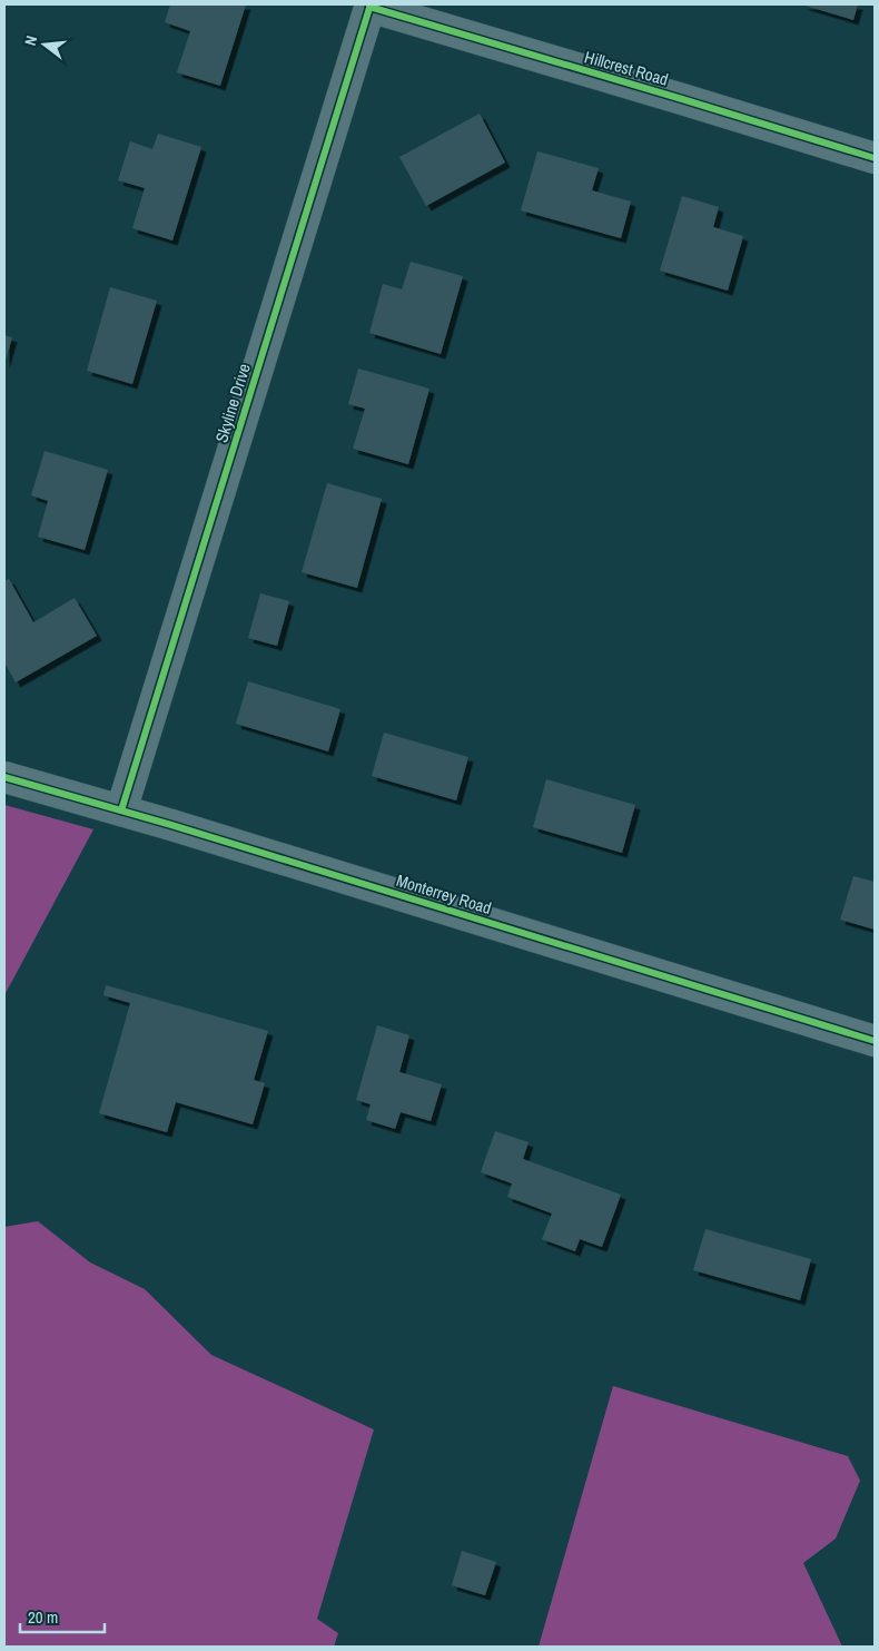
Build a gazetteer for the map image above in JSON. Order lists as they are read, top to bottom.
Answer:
{
  "streets": {
    "street": ["Hillcrest Road", "Skyline Drive", "Monterrey Road"]
  },
  "crossings": [
    ["Hillcrest Road", "Skyline Drive"],
    ["Skyline Drive", "Monterrey Road"]
  ],
  "scale_bar": "20 m",
  "north": "left"
}
